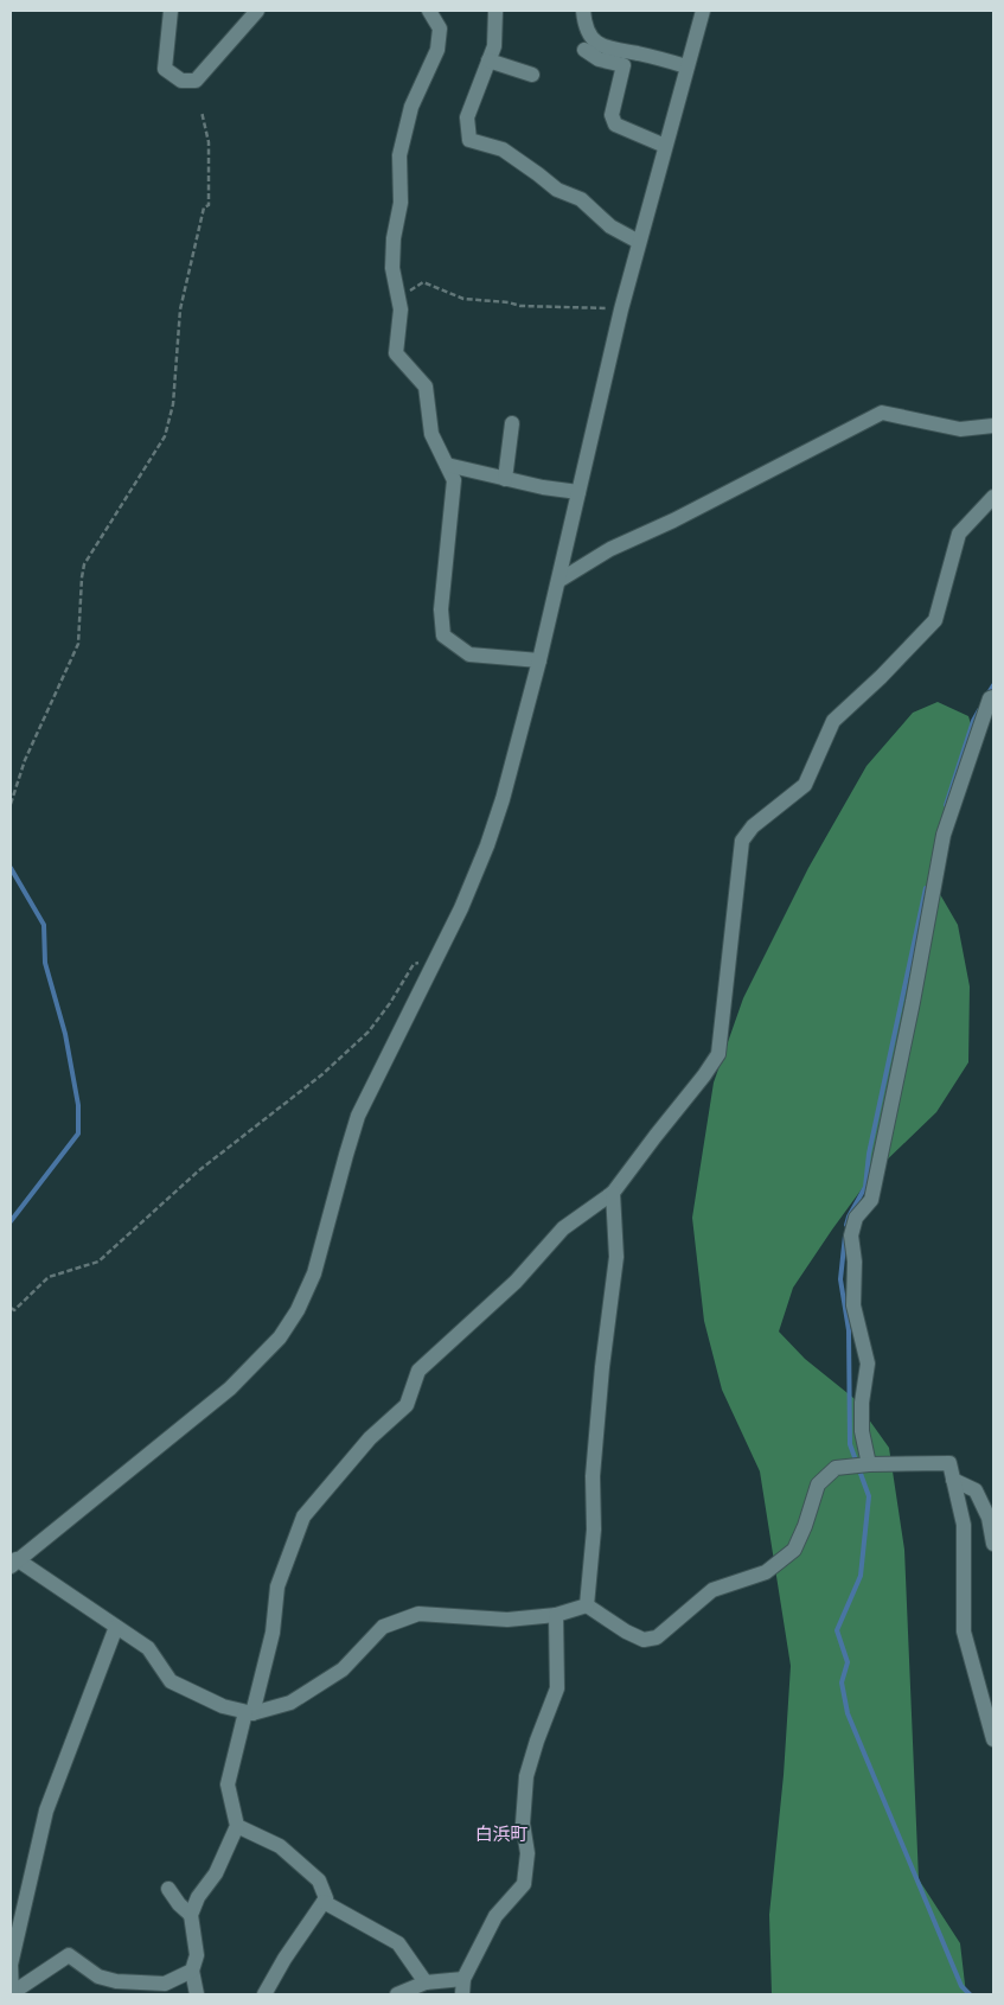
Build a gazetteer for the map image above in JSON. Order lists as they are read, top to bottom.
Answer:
{
  "districts": ["白浜町"]
}
